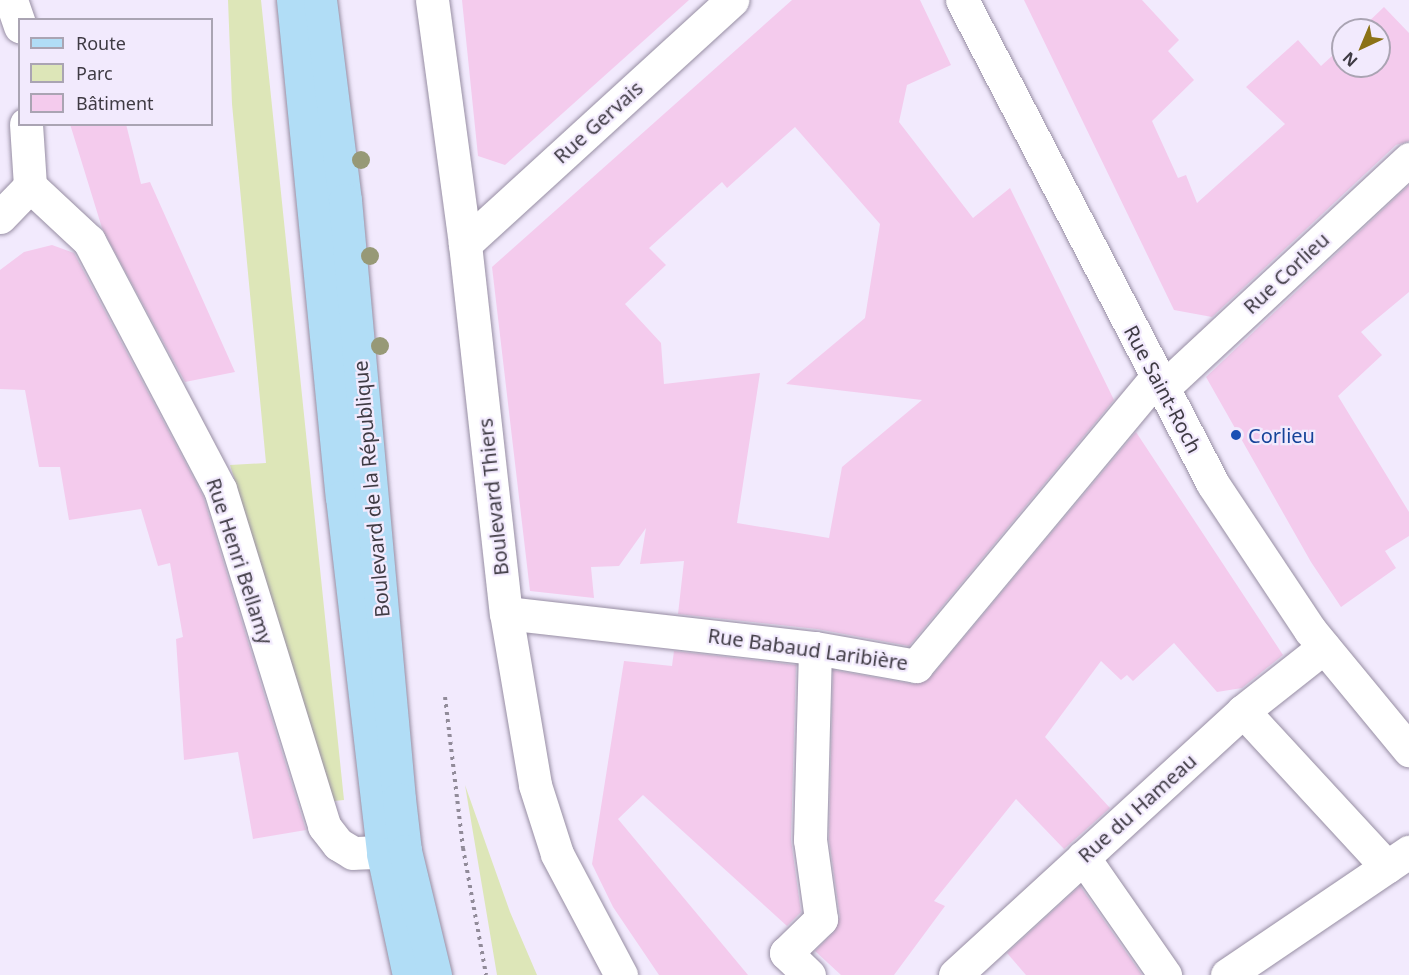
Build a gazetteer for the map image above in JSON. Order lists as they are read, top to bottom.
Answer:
{
  "streets": {
    "main road": ["Boulevard de la République"],
    "street": [
      "Rue Gervais",
      "Rue Corlieu",
      "Rue Saint-Roch",
      "Boulevard Thiers",
      "Rue Henri Bellamy",
      "Rue Babaud Laribière",
      "Rue du Hameau"
    ]
  },
  "crossings": [
    ["Rue Gervais", "Boulevard Thiers"],
    ["Rue Corlieu", "Rue Saint-Roch"],
    ["Rue Corlieu", "Rue Babaud Laribière"],
    ["Rue Saint-Roch", "Rue Babaud Laribière"],
    ["Rue Saint-Roch", "Rue du Hameau"],
    ["Boulevard de la République", "Rue Henri Bellamy"],
    ["Boulevard Thiers", "Rue Babaud Laribière"]
  ],
  "places": ["Corlieu"],
  "legend": ["Route", "Parc", "Bâtiment"],
  "north": "bottom left"
}
